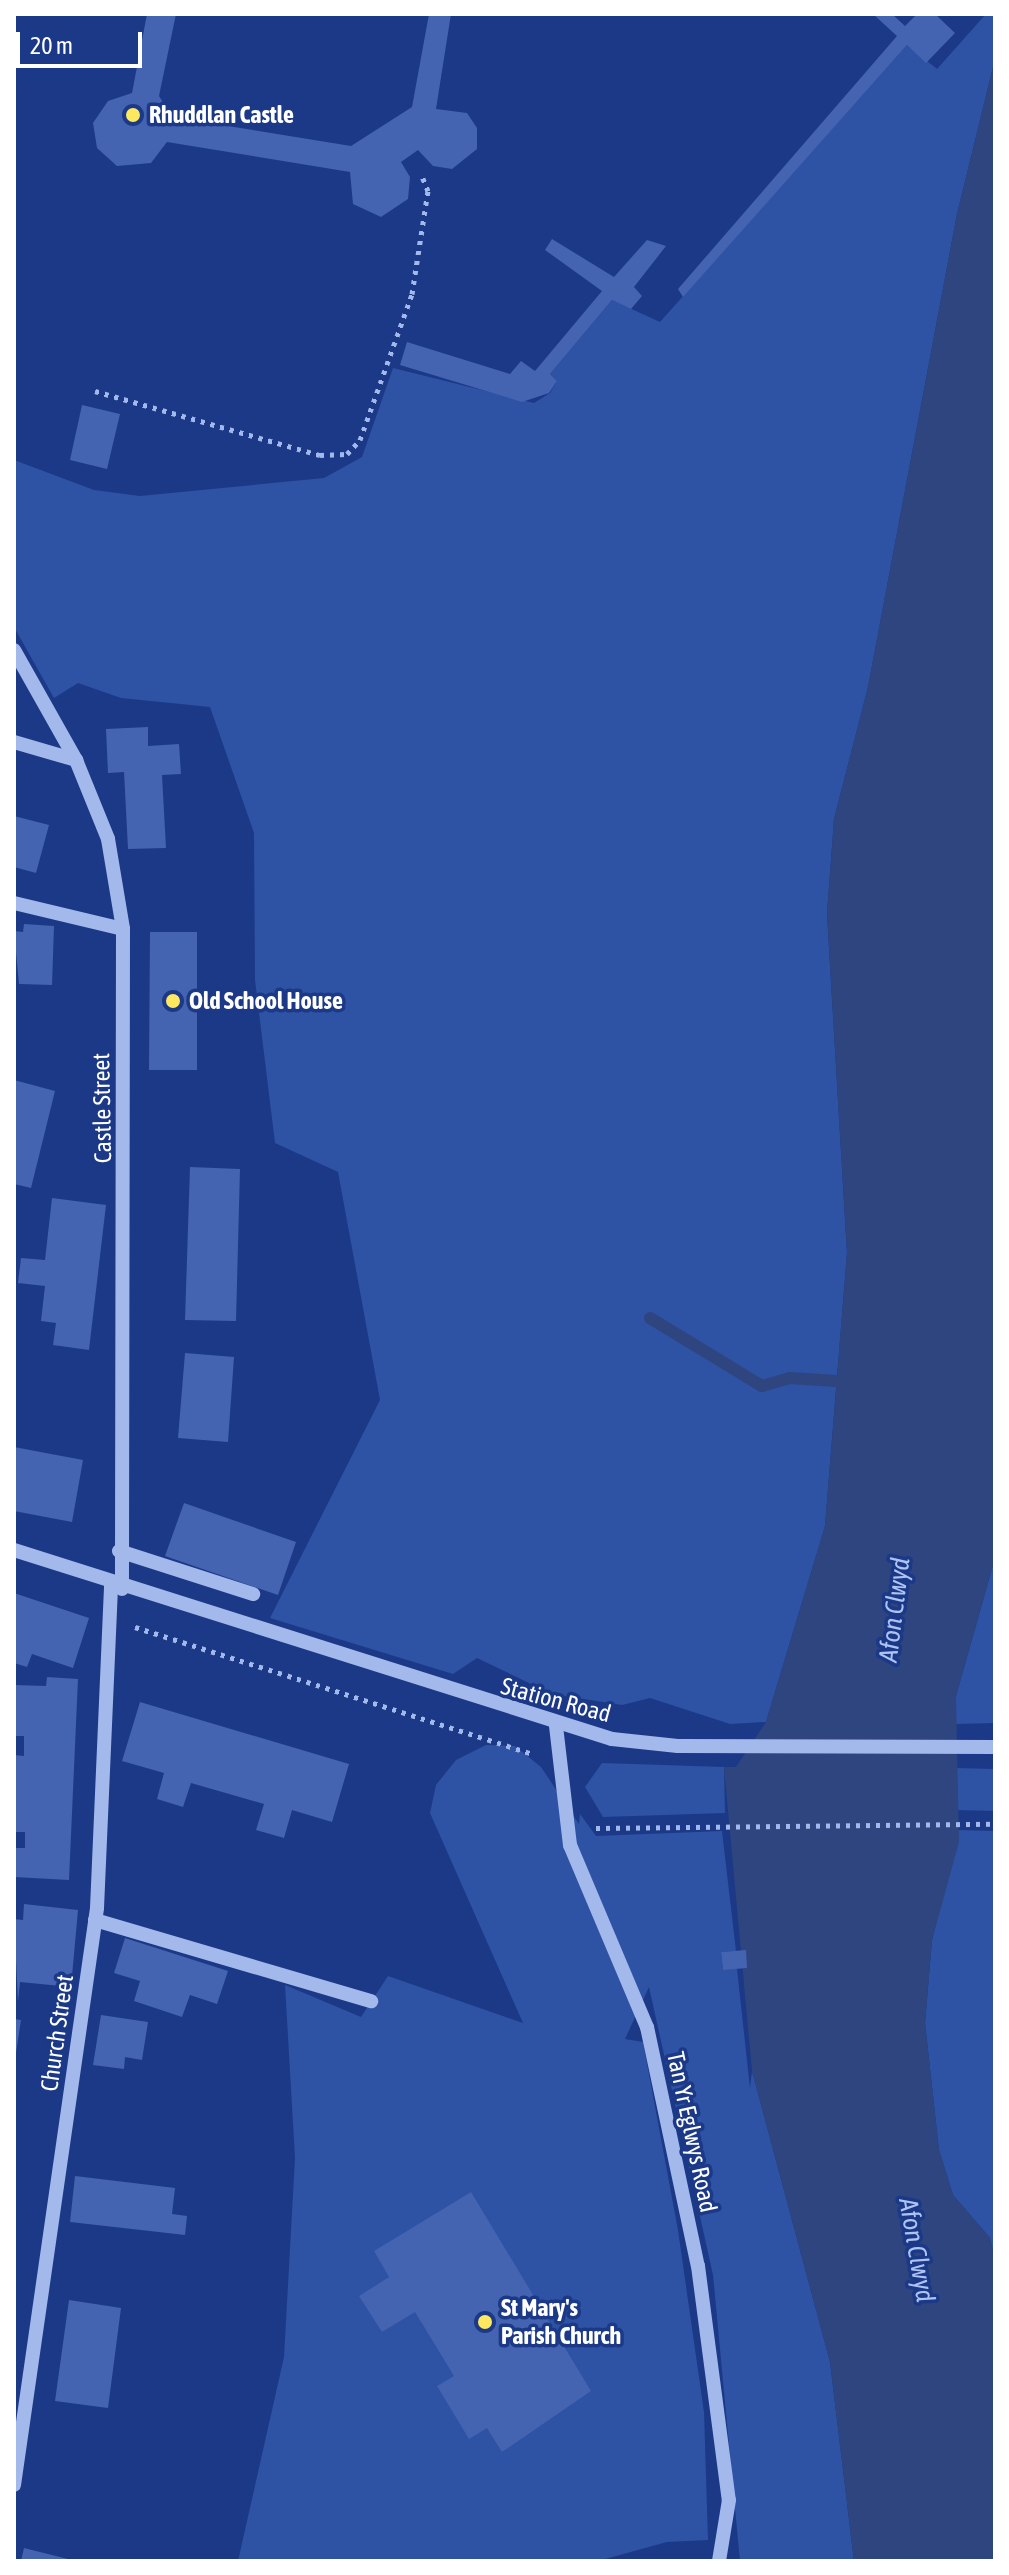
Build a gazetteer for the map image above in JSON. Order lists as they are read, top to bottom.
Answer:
{
  "streets": {
    "street": [
      "Castle Street",
      "Station Road",
      "Church Street",
      "Tan Yr Eglwys Road"
    ]
  },
  "crossings": [
    ["Castle Street", "Station Road"],
    ["Castle Street", "Church Street"],
    ["Station Road", "Church Street"],
    ["Station Road", "Tan Yr Eglwys Road"]
  ],
  "water": ["Afon Clwyd"],
  "places": ["Rhuddlan Castle", "Old School House", "St Mary's Parish Church"],
  "scale_bar": "20 m"
}
